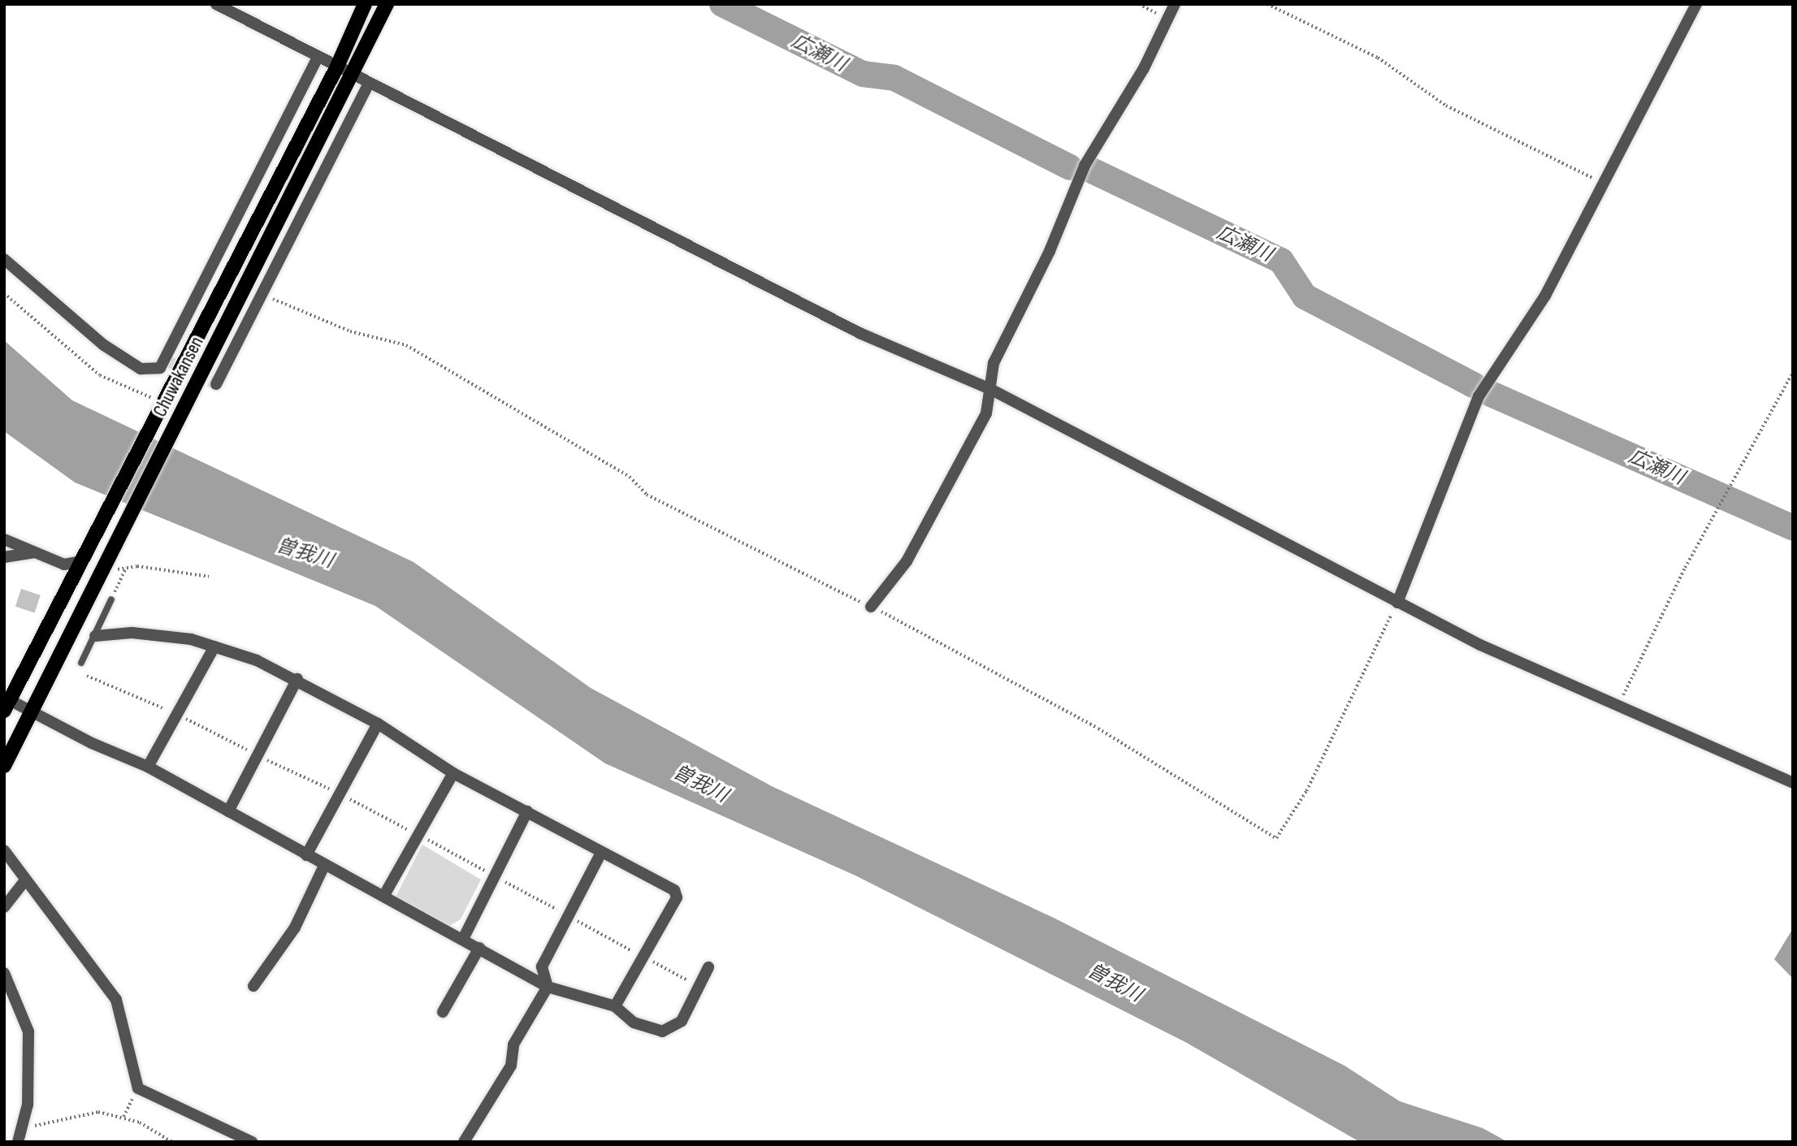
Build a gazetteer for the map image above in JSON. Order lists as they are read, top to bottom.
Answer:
{
  "streets": {
    "main road": ["Chuwakansen"]
  },
  "water": ["広瀬川", "曽我川"]
}
